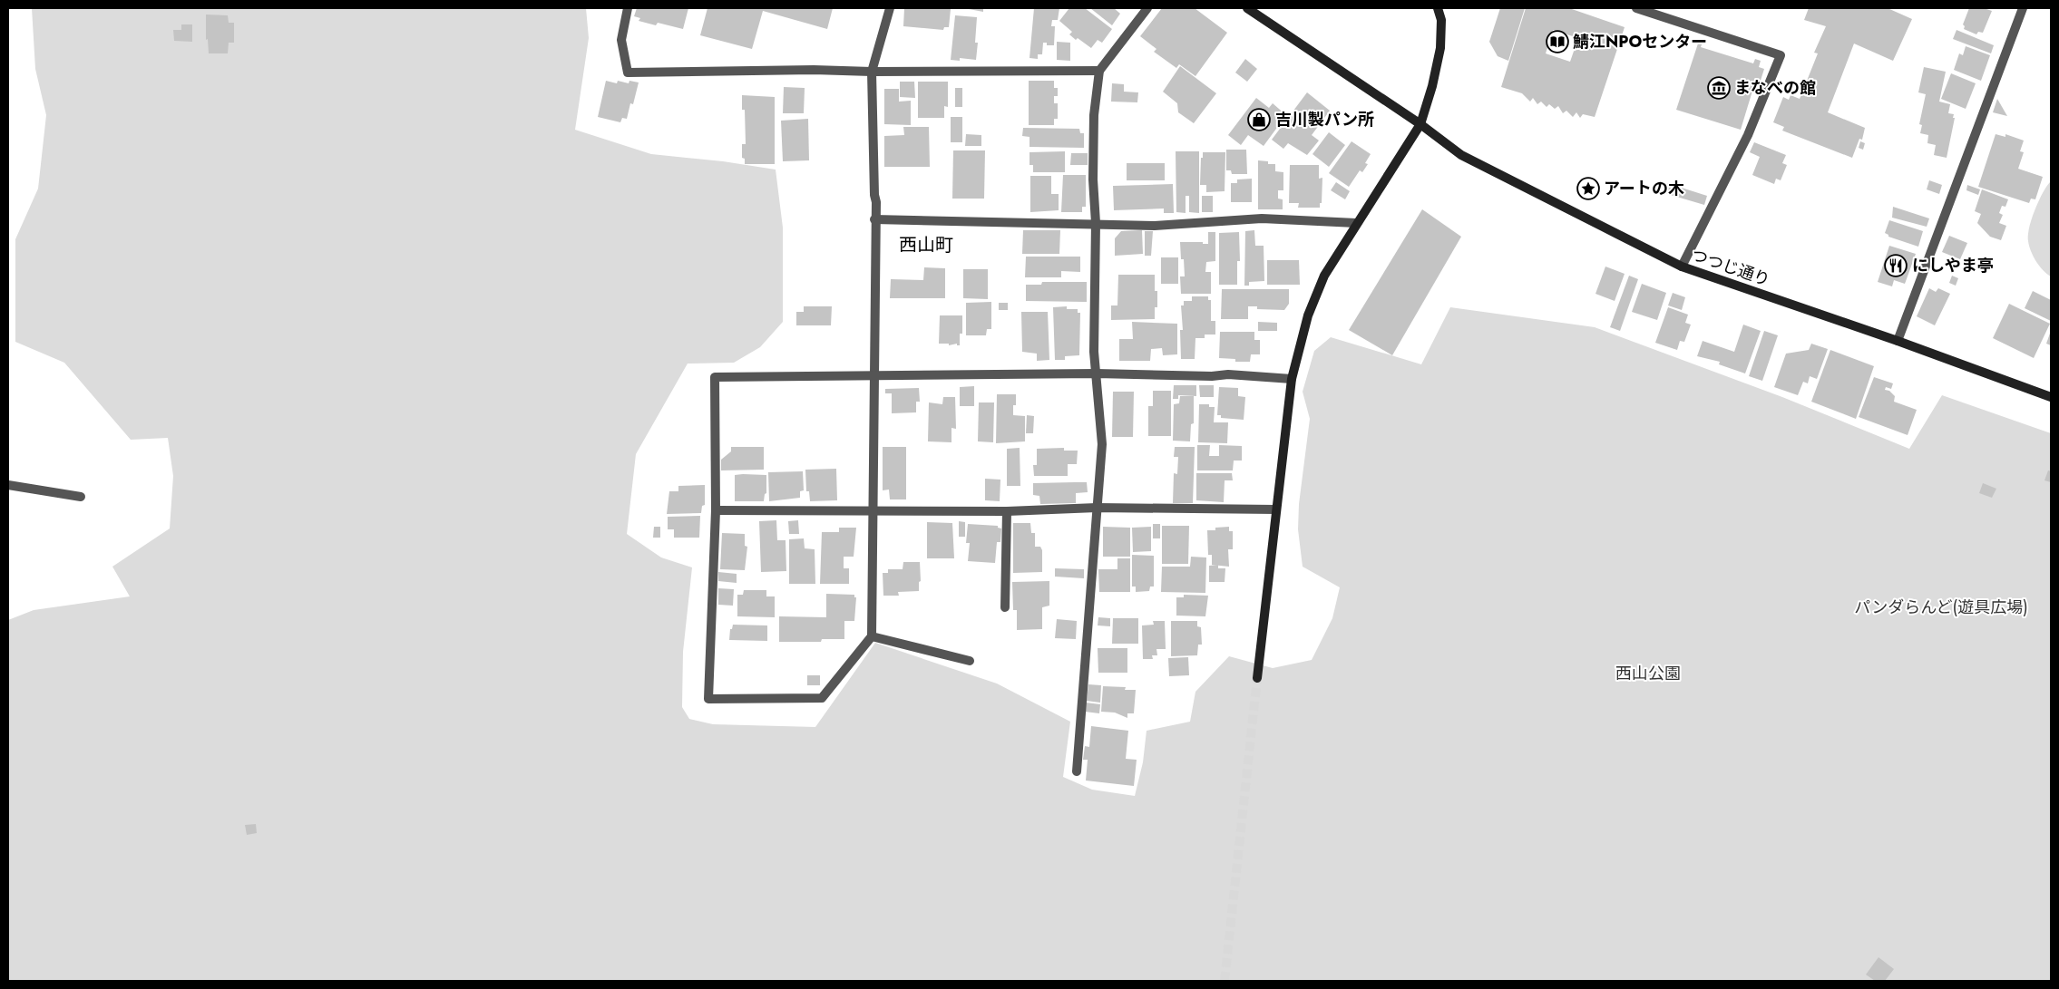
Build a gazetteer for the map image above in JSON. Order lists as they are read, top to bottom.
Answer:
{
  "streets": {
    "street": ["つつじ通り"]
  },
  "districts": ["西山町"],
  "parks": ["パンダらんど(遊具広場)", "西山公園"],
  "places": {
    "library": ["鯖江NPOセンター"],
    "museum": ["まなべの館"],
    "shop": ["吉川製パン所"],
    "place": ["アートの木"],
    "restaurant": ["にしやま亭"]
  }
}
